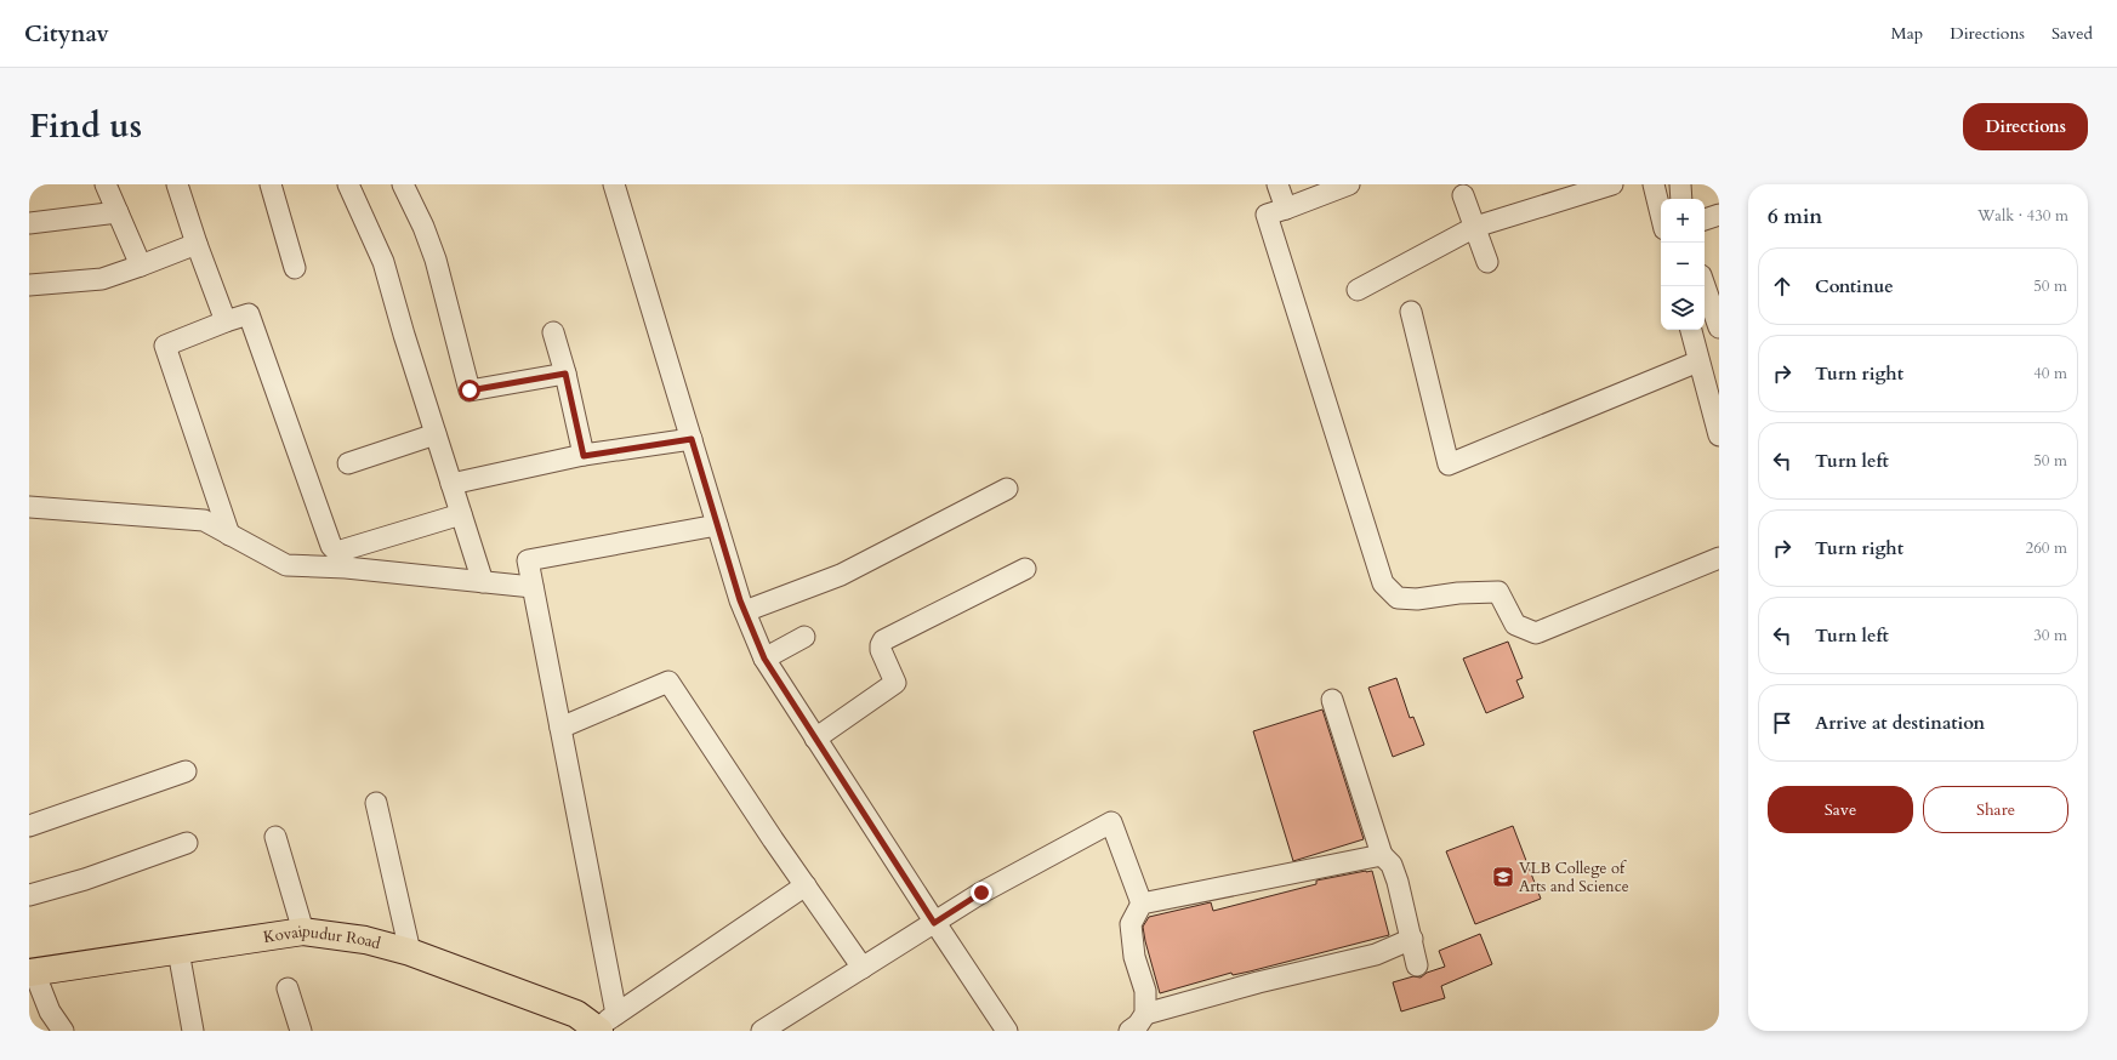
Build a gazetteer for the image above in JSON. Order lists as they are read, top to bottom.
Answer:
{
  "streets": {
    "main road": ["Kovaipudur Road"]
  },
  "places": {
    "school or university": ["VLB College of Arts and Science"]
  },
  "page": {
    "header": "Citynav",
    "nav": ["Map", "Directions", "Saved"],
    "title": "Find us",
    "buttons": [
      "Directions",
      ["Save", "Share"]
    ],
    "heading": ["6 min", "Walk · 430 m"],
    "map_buttons": ["+", "−"],
    "list": [
      ["Continue", "50 m"],
      ["Turn right", "40 m"],
      ["Turn left", "50 m"],
      ["Turn right", "260 m"],
      ["Turn left", "30 m"],
      "Arrive at destination"
    ]
  }
}
